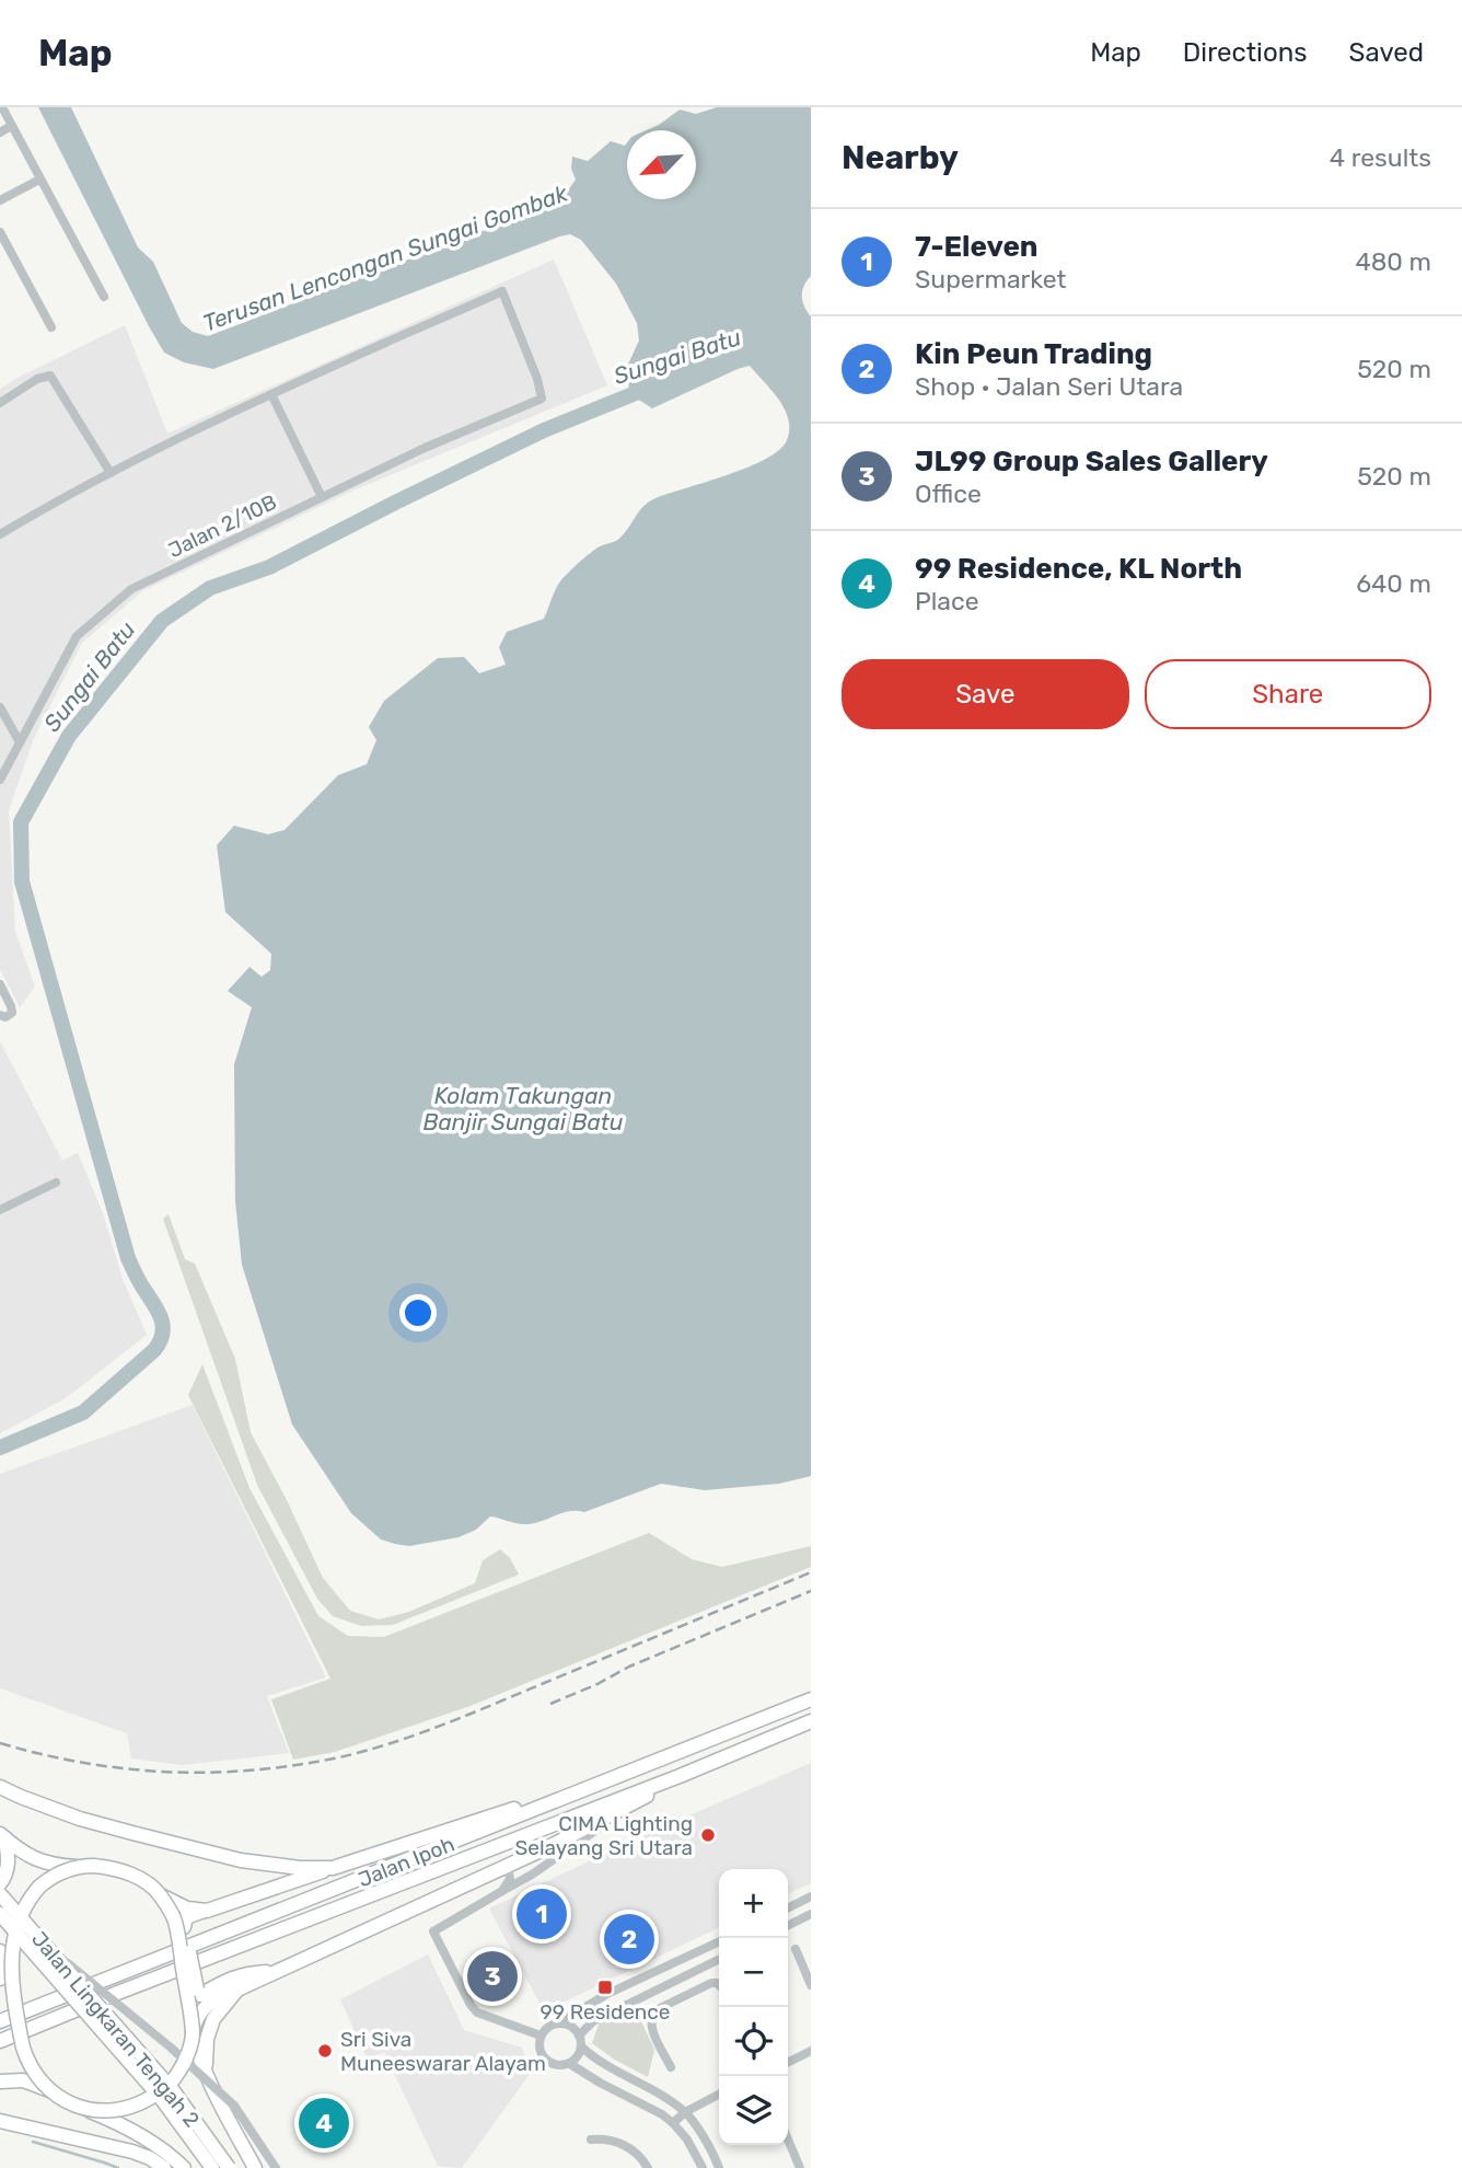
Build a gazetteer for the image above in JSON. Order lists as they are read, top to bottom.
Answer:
{
  "streets": {
    "highway": ["Jalan Ipoh", "Jalan Lingkaran Tengah 2"],
    "street": ["Jalan 2/10B"]
  },
  "water": ["Terusan Lencongan Sungai Gombak", "Sungai Batu", "Kolam Takungan Banjir Sungai Batu"],
  "places": {
    "other": ["CIMA Lighting Selayang Sri Utara", "Sri Siva Muneeswarar Alayam"],
    "transit": ["99 Residence"]
  },
  "north": "bottom left",
  "page": {
    "header": "Map",
    "nav": ["Map", "Directions", "Saved"],
    "heading": ["Nearby", "4 results"],
    "list": [
      {
        "mark": "1",
        "name": "7-Eleven",
        "note": "Supermarket",
        "value": "480 m"
      },
      {
        "mark": "2",
        "name": "Kin Peun Trading",
        "note": "Shop · Jalan Seri Utara",
        "value": "520 m"
      },
      {
        "mark": "3",
        "name": "JL99 Group Sales Gallery",
        "note": "Office",
        "value": "520 m"
      },
      {
        "mark": "4",
        "name": "99 Residence, KL North",
        "note": "Place",
        "value": "640 m"
      }
    ],
    "buttons": ["Save", "Share"],
    "map_buttons": ["+", "−"],
    "pins": [
      "1",
      "2",
      "3",
      "4"
    ]
  }
}
